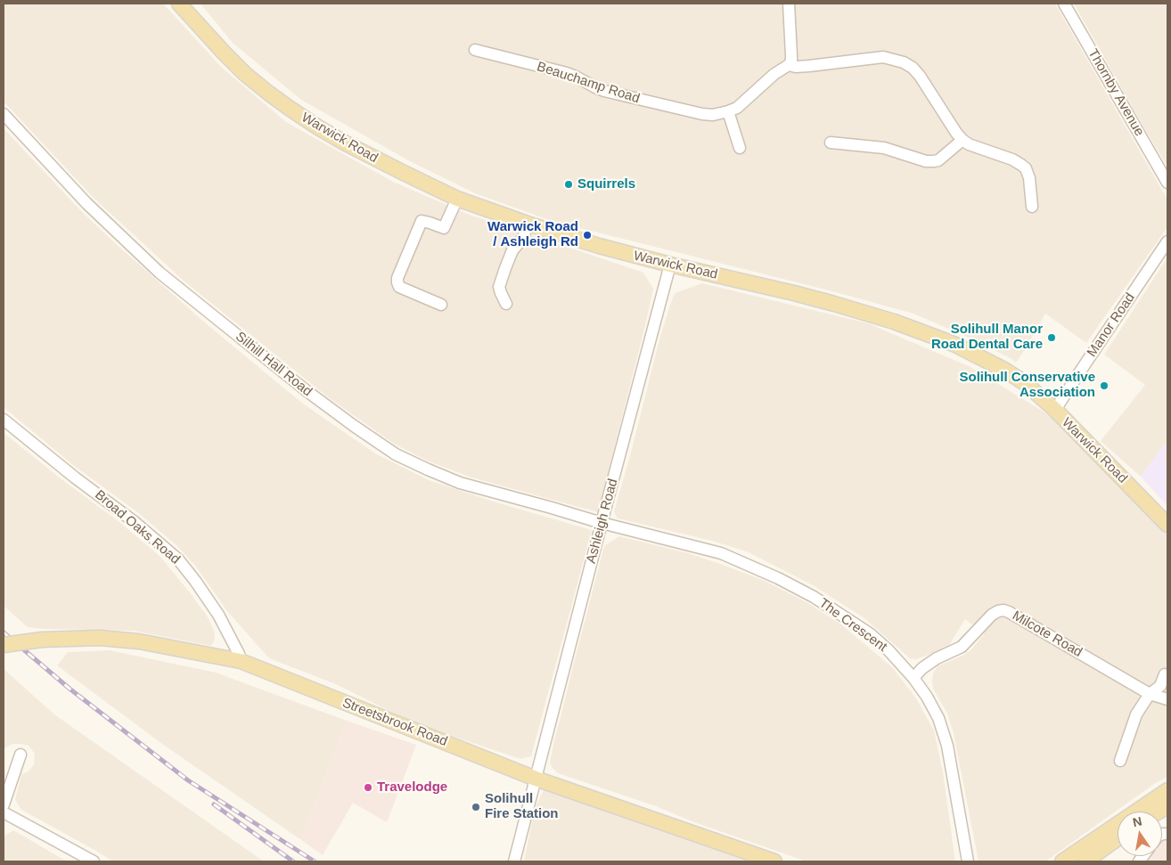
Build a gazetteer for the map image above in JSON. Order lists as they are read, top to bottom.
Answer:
{
  "streets": {
    "main road": ["Warwick Road", "Streetsbrook Road"],
    "street": [
      "Beauchamp Road",
      "Thornby Avenue",
      "Manor Road",
      "Silhill Hall Road",
      "Ashleigh Road",
      "Broad Oaks Road",
      "The Crescent",
      "Milcote Road"
    ]
  },
  "crossings": [
    ["Warwick Road", "Manor Road"],
    ["Warwick Road", "Ashleigh Road"],
    ["Silhill Hall Road", "Ashleigh Road"],
    ["Silhill Hall Road", "The Crescent"],
    ["Ashleigh Road", "The Crescent"],
    ["Ashleigh Road", "Streetsbrook Road"],
    ["Broad Oaks Road", "Streetsbrook Road"],
    ["The Crescent", "Milcote Road"]
  ],
  "places": [
    "Squirrels",
    "Warwick Road / Ashleigh Rd",
    "Solihull Manor Road Dental Care",
    "Solihull Conservative Association",
    "Travelodge",
    "Solihull Fire Station"
  ],
  "north": "top"
}
